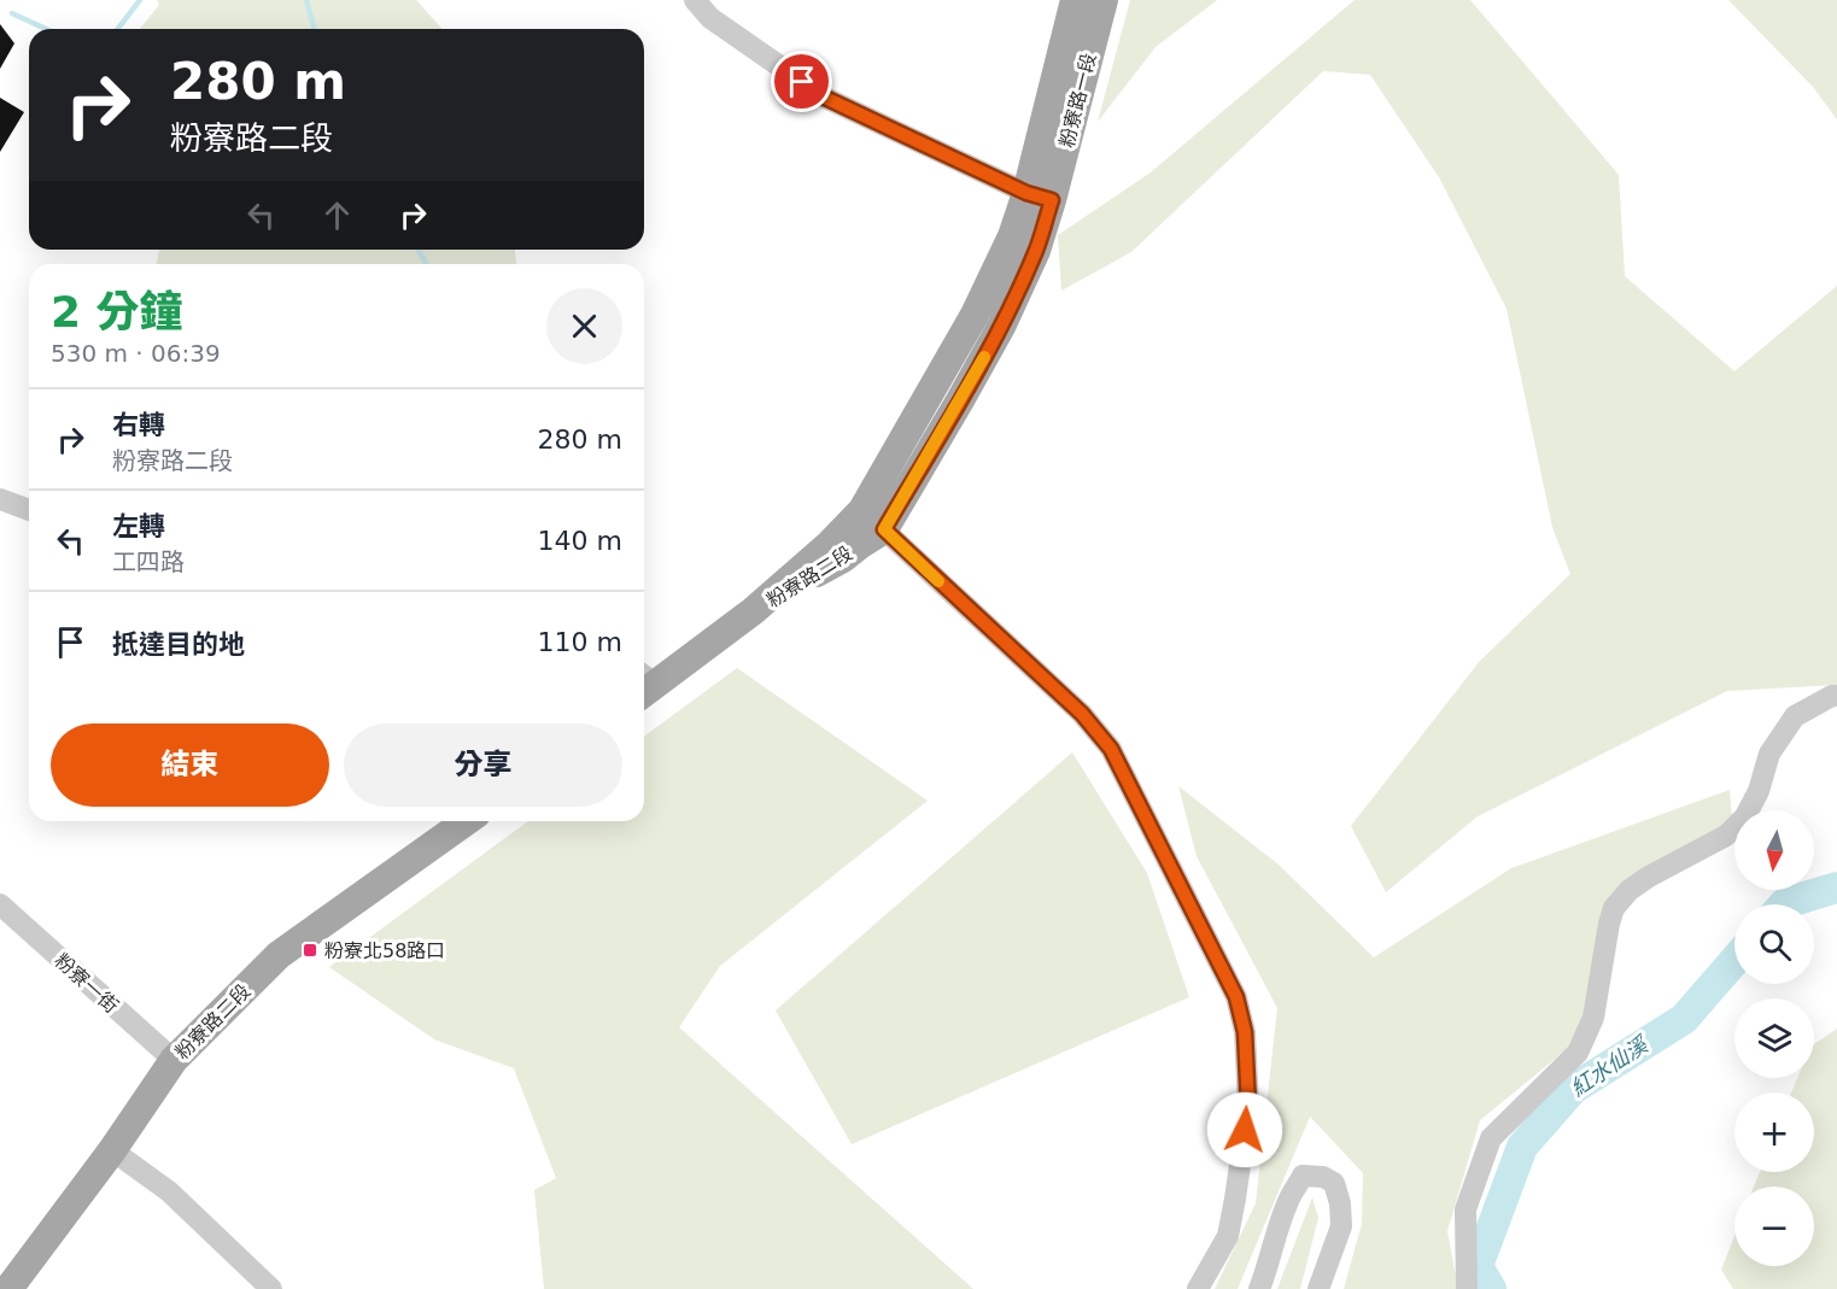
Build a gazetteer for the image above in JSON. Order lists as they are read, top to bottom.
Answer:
{
  "streets": {
    "main road": ["粉寮路一段", "粉寮路二段"],
    "street": ["粉寮一街"]
  },
  "crossings": [
    ["粉寮路一段", "粉寮路二段"],
    ["粉寮路二段", "粉寮一街"]
  ],
  "water": ["紅水仙溪"],
  "places": {
    "transit": ["粉寮北58路口"]
  },
  "north": "bottom",
  "page": {
    "turn": ["280 m", "粉寮路二段"],
    "heading": ["2 分鐘", "530 m · 06:39"],
    "list": [
      {
        "name": "右轉",
        "note": "粉寮路二段",
        "value": "280 m"
      },
      {
        "name": "左轉",
        "note": "工四路",
        "value": "140 m"
      },
      {
        "name": "抵達目的地",
        "value": "110 m"
      }
    ],
    "buttons": ["結束", "分享"],
    "map_buttons": ["+", "−"]
  }
}
